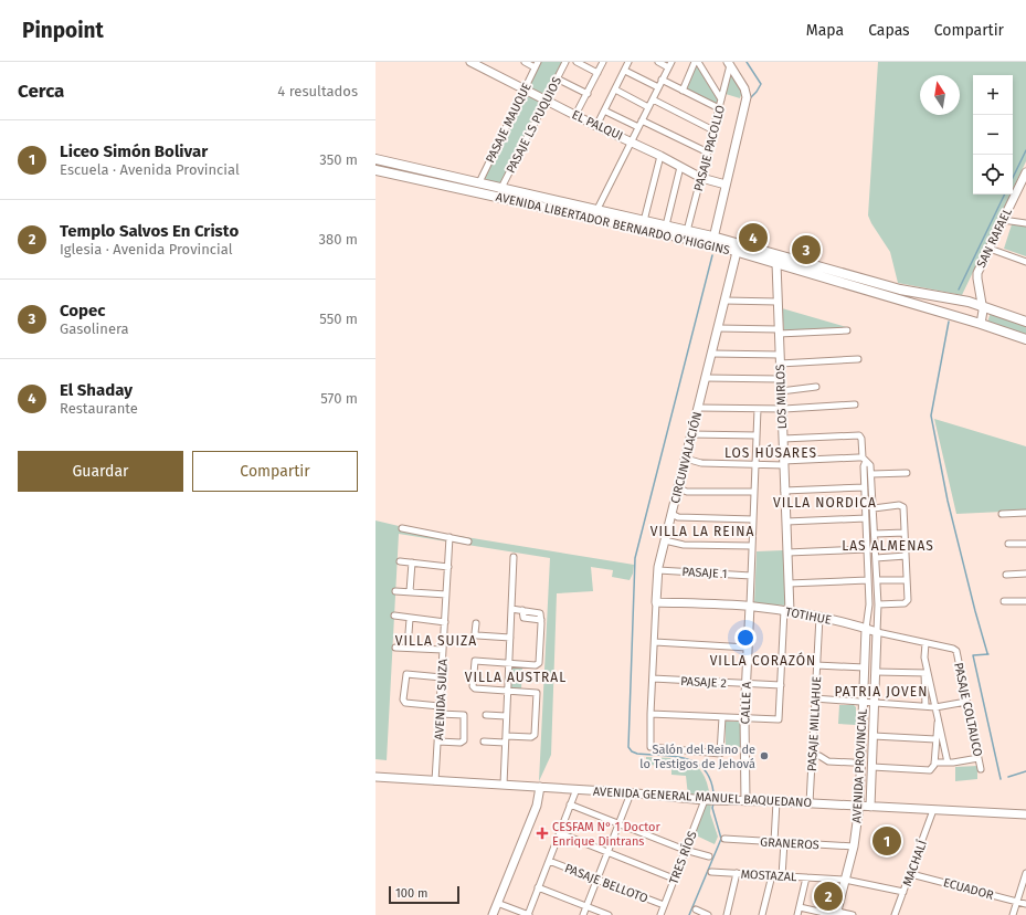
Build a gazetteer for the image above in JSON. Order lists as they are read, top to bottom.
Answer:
{
  "streets": {
    "main road": ["AVENIDA LIBERTADOR BERNARDO O'HIGGINS"],
    "street": [
      "PASAJE MAUQUE",
      "PASAJE LS PUQUIOS",
      "EL PALQUI",
      "PASAJE PACOLLO",
      "SAN RAFAEL",
      "LOS MIRLOS",
      "CIRCUNVALACIÓN",
      "PASAJE 1",
      "TOTIHUE",
      "PASAJE 2",
      "AVENIDA SUIZA",
      "CALLE A",
      "PASAJE COLTAUCO",
      "PASAJE MILLAHUE",
      "AVENIDA PROVINCIAL",
      "AVENIDA GENERAL MANUEL BAQUEDANO",
      "GRANEROS",
      "TRES RÍOS",
      "MACHALÍ",
      "MOSTAZAL",
      "PASAJE BELLOTO",
      "ECUADOR"
    ]
  },
  "crossings": [
    ["PASAJE MAUQUE", "EL PALQUI"],
    ["PASAJE MAUQUE", "AVENIDA LIBERTADOR BERNARDO O'HIGGINS"],
    ["PASAJE LS PUQUIOS", "EL PALQUI"],
    ["PASAJE LS PUQUIOS", "AVENIDA LIBERTADOR BERNARDO O'HIGGINS"],
    ["EL PALQUI", "PASAJE PACOLLO"],
    ["PASAJE PACOLLO", "AVENIDA LIBERTADOR BERNARDO O'HIGGINS"],
    ["AVENIDA LIBERTADOR BERNARDO O'HIGGINS", "SAN RAFAEL"],
    ["AVENIDA LIBERTADOR BERNARDO O'HIGGINS", "LOS MIRLOS"],
    ["AVENIDA LIBERTADOR BERNARDO O'HIGGINS", "CIRCUNVALACIÓN"],
    ["LOS MIRLOS", "TOTIHUE"],
    ["CIRCUNVALACIÓN", "PASAJE 1"],
    ["CIRCUNVALACIÓN", "TOTIHUE"],
    ["CIRCUNVALACIÓN", "PASAJE 2"],
    ["TOTIHUE", "CALLE A"],
    ["TOTIHUE", "PASAJE COLTAUCO"],
    ["TOTIHUE", "PASAJE MILLAHUE"],
    ["TOTIHUE", "AVENIDA PROVINCIAL"],
    ["PASAJE 2", "CALLE A"],
    ["AVENIDA SUIZA", "AVENIDA GENERAL MANUEL BAQUEDANO"],
    ["CALLE A", "AVENIDA GENERAL MANUEL BAQUEDANO"],
    ["PASAJE MILLAHUE", "AVENIDA GENERAL MANUEL BAQUEDANO"],
    ["AVENIDA PROVINCIAL", "AVENIDA GENERAL MANUEL BAQUEDANO"],
    ["AVENIDA PROVINCIAL", "GRANEROS"],
    ["AVENIDA PROVINCIAL", "MOSTAZAL"],
    ["AVENIDA GENERAL MANUEL BAQUEDANO", "TRES RÍOS"],
    ["AVENIDA GENERAL MANUEL BAQUEDANO", "MACHALÍ"],
    ["TRES RÍOS", "PASAJE BELLOTO"],
    ["MACHALÍ", "MOSTAZAL"],
    ["MACHALÍ", "ECUADOR"]
  ],
  "districts": [
    "LOS HÚSARES",
    "VILLA NORDICA",
    "VILLA LA REINA",
    "LAS ALMENAS",
    "VILLA SUIZA",
    "VILLA CORAZÓN",
    "VILLA AUSTRAL",
    "PATRIA JOVEN"
  ],
  "places": {
    "other": ["Salón del Reino de lo Testigos de Jehová"],
    "health": ["CESFAM N° 1 Doctor Enrique Dintrans"]
  },
  "scale_bar": "100 m",
  "north": "top",
  "page": {
    "header": "Pinpoint",
    "nav": ["Mapa", "Capas", "Compartir"],
    "heading": ["Cerca", "4 resultados"],
    "map_buttons": ["+", "−"],
    "list": [
      {
        "mark": "1",
        "name": "Liceo Simón Bolivar",
        "note": "Escuela · Avenida Provincial",
        "value": "350 m"
      },
      {
        "mark": "2",
        "name": "Templo Salvos En Cristo",
        "note": "Iglesia · Avenida Provincial",
        "value": "380 m"
      },
      {
        "mark": "3",
        "name": "Copec",
        "note": "Gasolinera",
        "value": "550 m"
      },
      {
        "mark": "4",
        "name": "El Shaday",
        "note": "Restaurante",
        "value": "570 m"
      }
    ],
    "pins": [
      "4",
      "3",
      "1",
      "2"
    ],
    "buttons": ["Guardar", "Compartir"],
    "scale": "100 m"
  }
}
